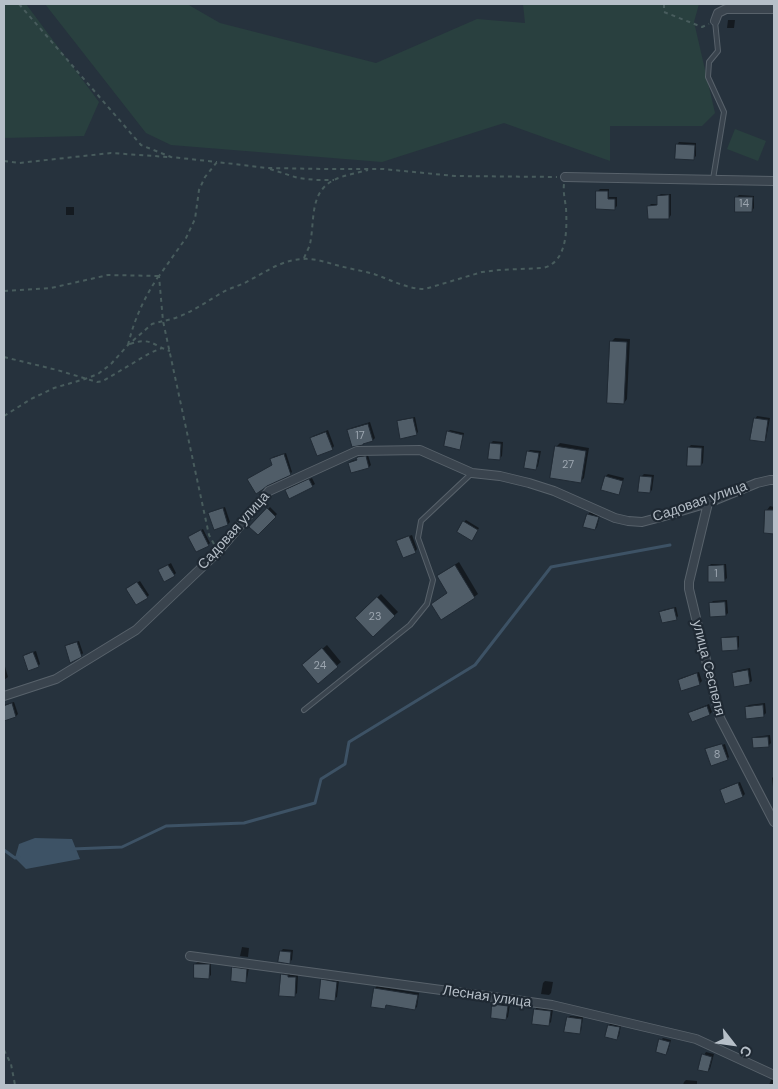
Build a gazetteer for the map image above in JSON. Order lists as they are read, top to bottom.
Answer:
{
  "streets": {
    "street": ["Садовая улица", "улица Сеспеля", "Лесная улица"]
  },
  "crossings": [
    ["Садовая улица", "улица Сеспеля"]
  ],
  "house_numbers": [
    "14",
    "17",
    "27",
    "1",
    "23",
    "24",
    "8"
  ],
  "north": "bottom right"
}
